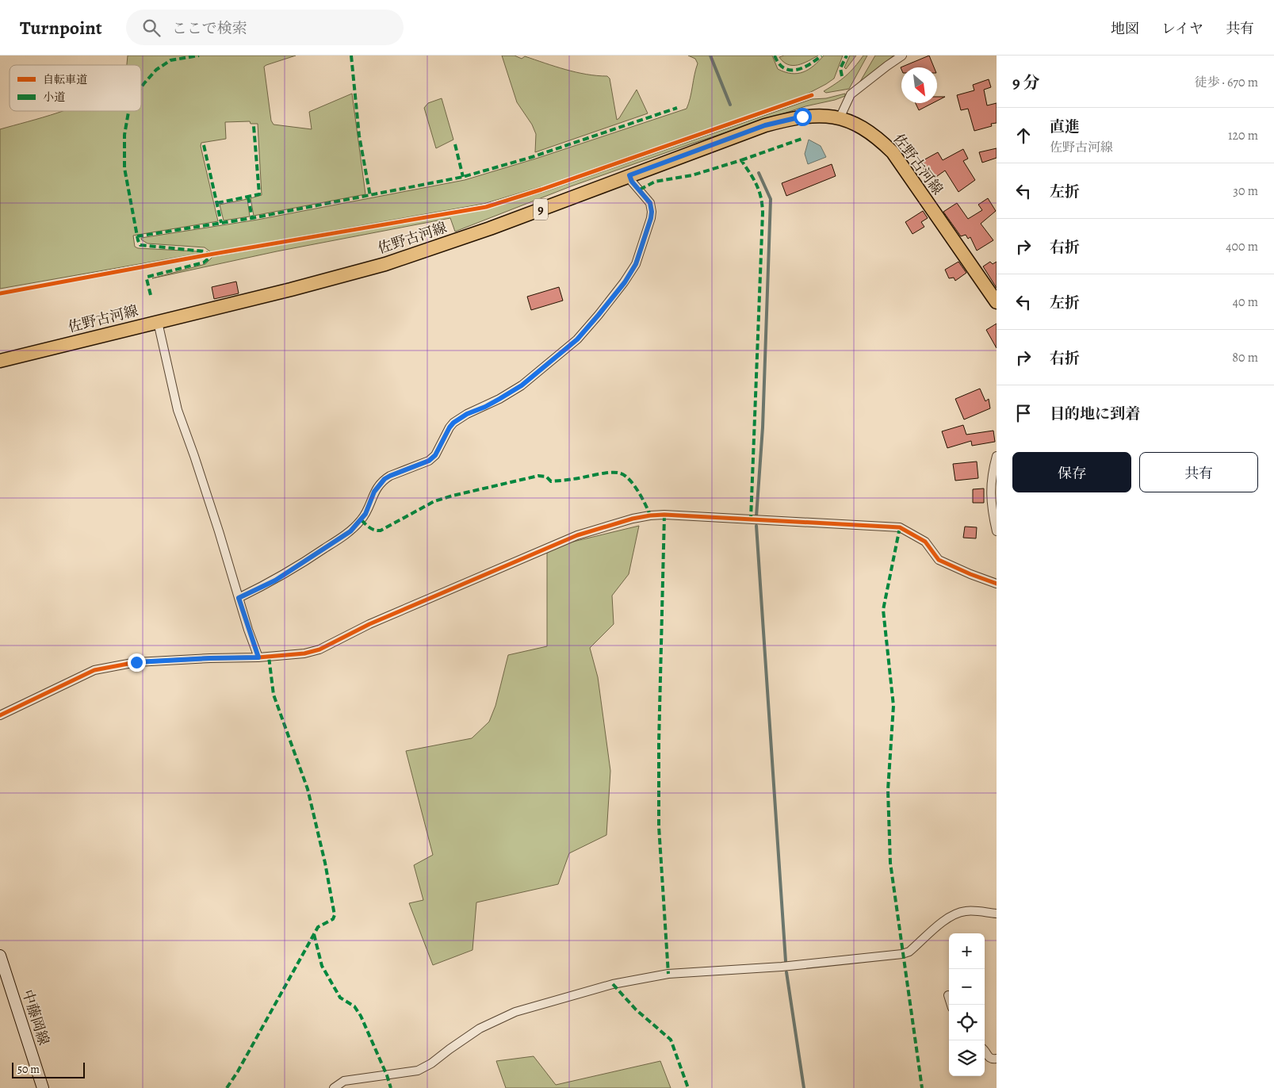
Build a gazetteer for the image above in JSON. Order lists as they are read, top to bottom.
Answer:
{
  "streets": {
    "main road": ["佐野古河線", "9", "中藤岡線"]
  },
  "legend": ["自転車道", "小道"],
  "scale_bar": "50 m",
  "north": "bottom right",
  "page": {
    "header": "Turnpoint",
    "search": "ここで検索",
    "nav": ["地図", "レイヤ", "共有"],
    "heading": ["9 分", "徒歩 · 670 m"],
    "list": [
      ["直進", "佐野古河線", "120 m"],
      ["左折", "30 m"],
      ["右折", "400 m"],
      ["左折", "40 m"],
      ["右折", "80 m"],
      "目的地に到着"
    ],
    "buttons": ["保存", "共有"],
    "map_buttons": ["+", "−"],
    "scale": "50 m"
  }
}
